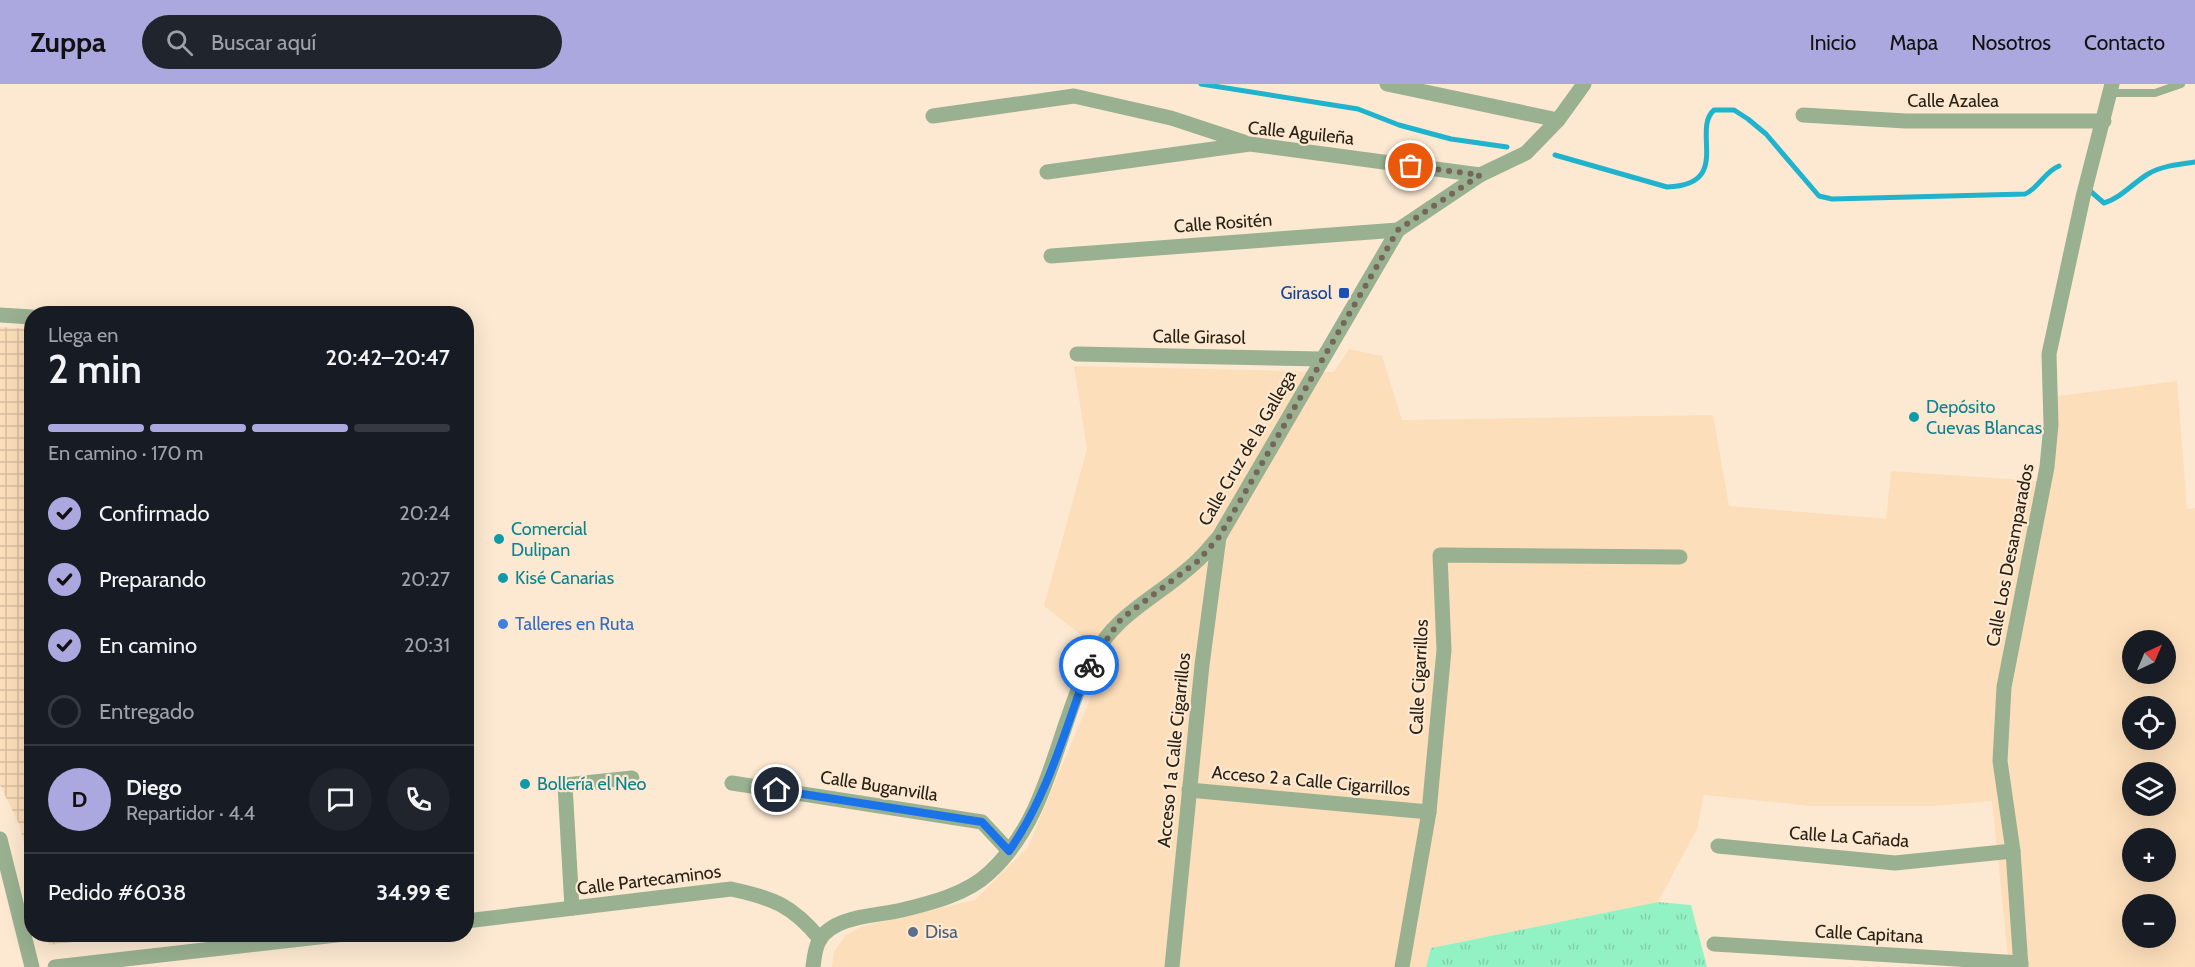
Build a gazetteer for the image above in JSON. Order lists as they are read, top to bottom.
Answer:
{
  "streets": {
    "street": [
      "Calle Azalea",
      "Calle Aguileña",
      "Calle Rositén",
      "Calle Girasol",
      "Calle Cruz de la Gallega",
      "Calle Los Desamparados",
      "Calle Cigarrillos",
      "Acceso 1 a Calle Cigarrillos",
      "Acceso 2 a Calle Cigarrillos",
      "Calle Buganvilla",
      "Calle La Cañada",
      "Calle Partecaminos",
      "Calle Capitana"
    ]
  },
  "crossings": [
    ["Calle Azalea", "Calle Los Desamparados"],
    ["Calle Aguileña", "Calle Cruz de la Gallega"],
    ["Calle Rositén", "Calle Cruz de la Gallega"],
    ["Calle Girasol", "Calle Cruz de la Gallega"],
    ["Calle Cruz de la Gallega", "Acceso 1 a Calle Cigarrillos"],
    ["Calle Cruz de la Gallega", "Calle Buganvilla"],
    ["Calle Cruz de la Gallega", "Calle Partecaminos"],
    ["Calle Los Desamparados", "Calle La Cañada"],
    ["Calle Los Desamparados", "Calle Capitana"],
    ["Calle Cigarrillos", "Acceso 2 a Calle Cigarrillos"],
    ["Acceso 1 a Calle Cigarrillos", "Acceso 2 a Calle Cigarrillos"]
  ],
  "places": {
    "transit": ["Girasol"],
    "other": [
      "Depósito Cuevas Blancas",
      "Comercial Dulipan",
      "Kisé Canarias",
      "Talleres en Ruta",
      "Bollería el Neo",
      "Disa"
    ]
  },
  "north": "top right",
  "page": {
    "header": "Zuppa",
    "search": "Buscar aquí",
    "nav": [
      "Inicio",
      "Mapa",
      "Nosotros",
      "Contacto"
    ],
    "heading": ["2 min", "Llega en", "20:42–20:47"],
    "panel": [
      "Diego",
      "Repartidor · 4.4",
      "Pedido #6038",
      "34.99 €"
    ],
    "bar": "En camino · 170 m",
    "list": [
      ["Confirmado", "20:24"],
      ["Preparando", "20:27"],
      ["En camino", "20:31"],
      "Entregado"
    ],
    "map_buttons": ["+", "−"],
    "round": "D"
  }
}
